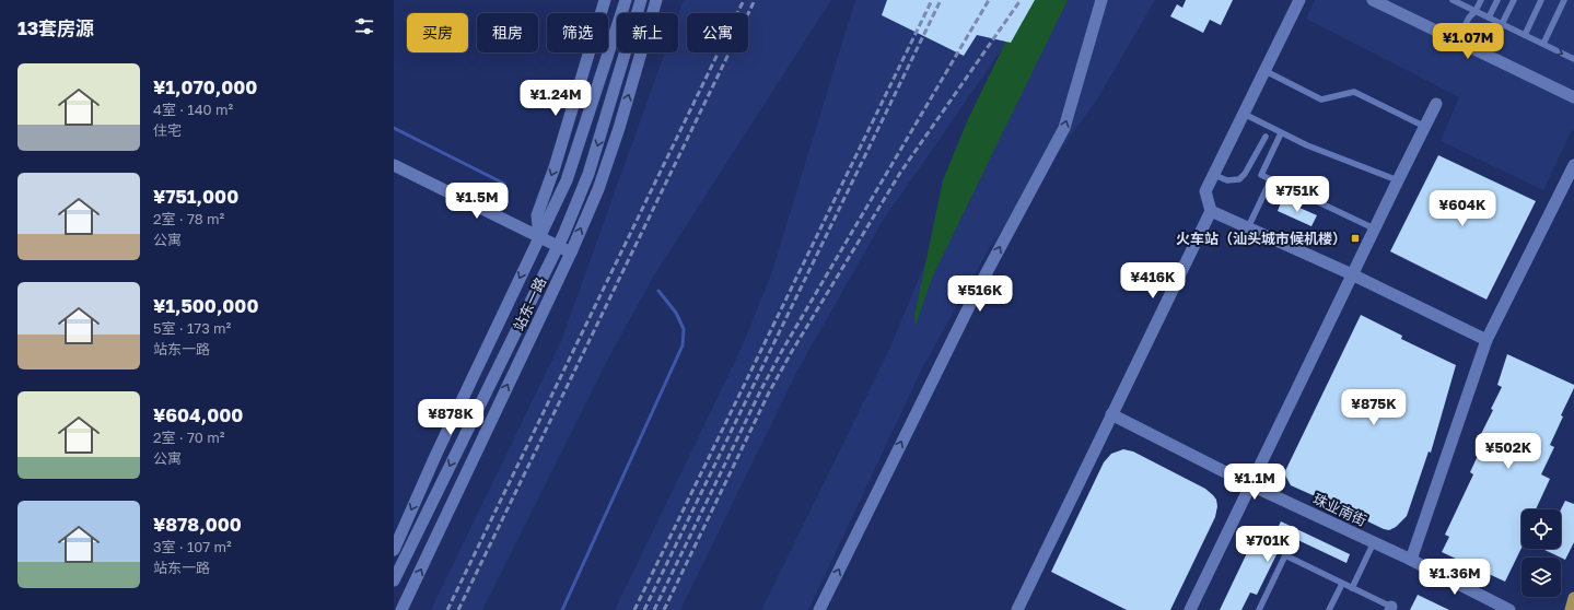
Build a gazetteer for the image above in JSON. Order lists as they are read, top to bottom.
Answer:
{
  "streets": {
    "street": ["站东一路", "珠业南街"]
  },
  "places": {
    "transit": ["火车站（汕头城市候机楼）"]
  },
  "page": {
    "heading": "13套房源",
    "chip": [
      "买房",
      "租房",
      "筛选",
      "新上",
      "公寓"
    ],
    "price": [
      "¥1.07M",
      "¥1.24M",
      "¥751K",
      "¥1.5M",
      "¥604K",
      "¥416K",
      "¥516K",
      "¥875K",
      "¥878K",
      "¥502K",
      "¥1.1M",
      "¥701K",
      "¥1.36M"
    ],
    "list": [
      {
        "name": "¥1,070,000",
        "note": "4室 · 140 m² · 住宅"
      },
      {
        "name": "¥751,000",
        "note": "2室 · 78 m² · 公寓"
      },
      {
        "name": "¥1,500,000",
        "note": "5室 · 173 m² · 站东一路"
      },
      {
        "name": "¥604,000",
        "note": "2室 · 70 m² · 公寓"
      },
      {
        "name": "¥878,000",
        "note": "3室 · 107 m² · 站东一路"
      }
    ]
  }
}
